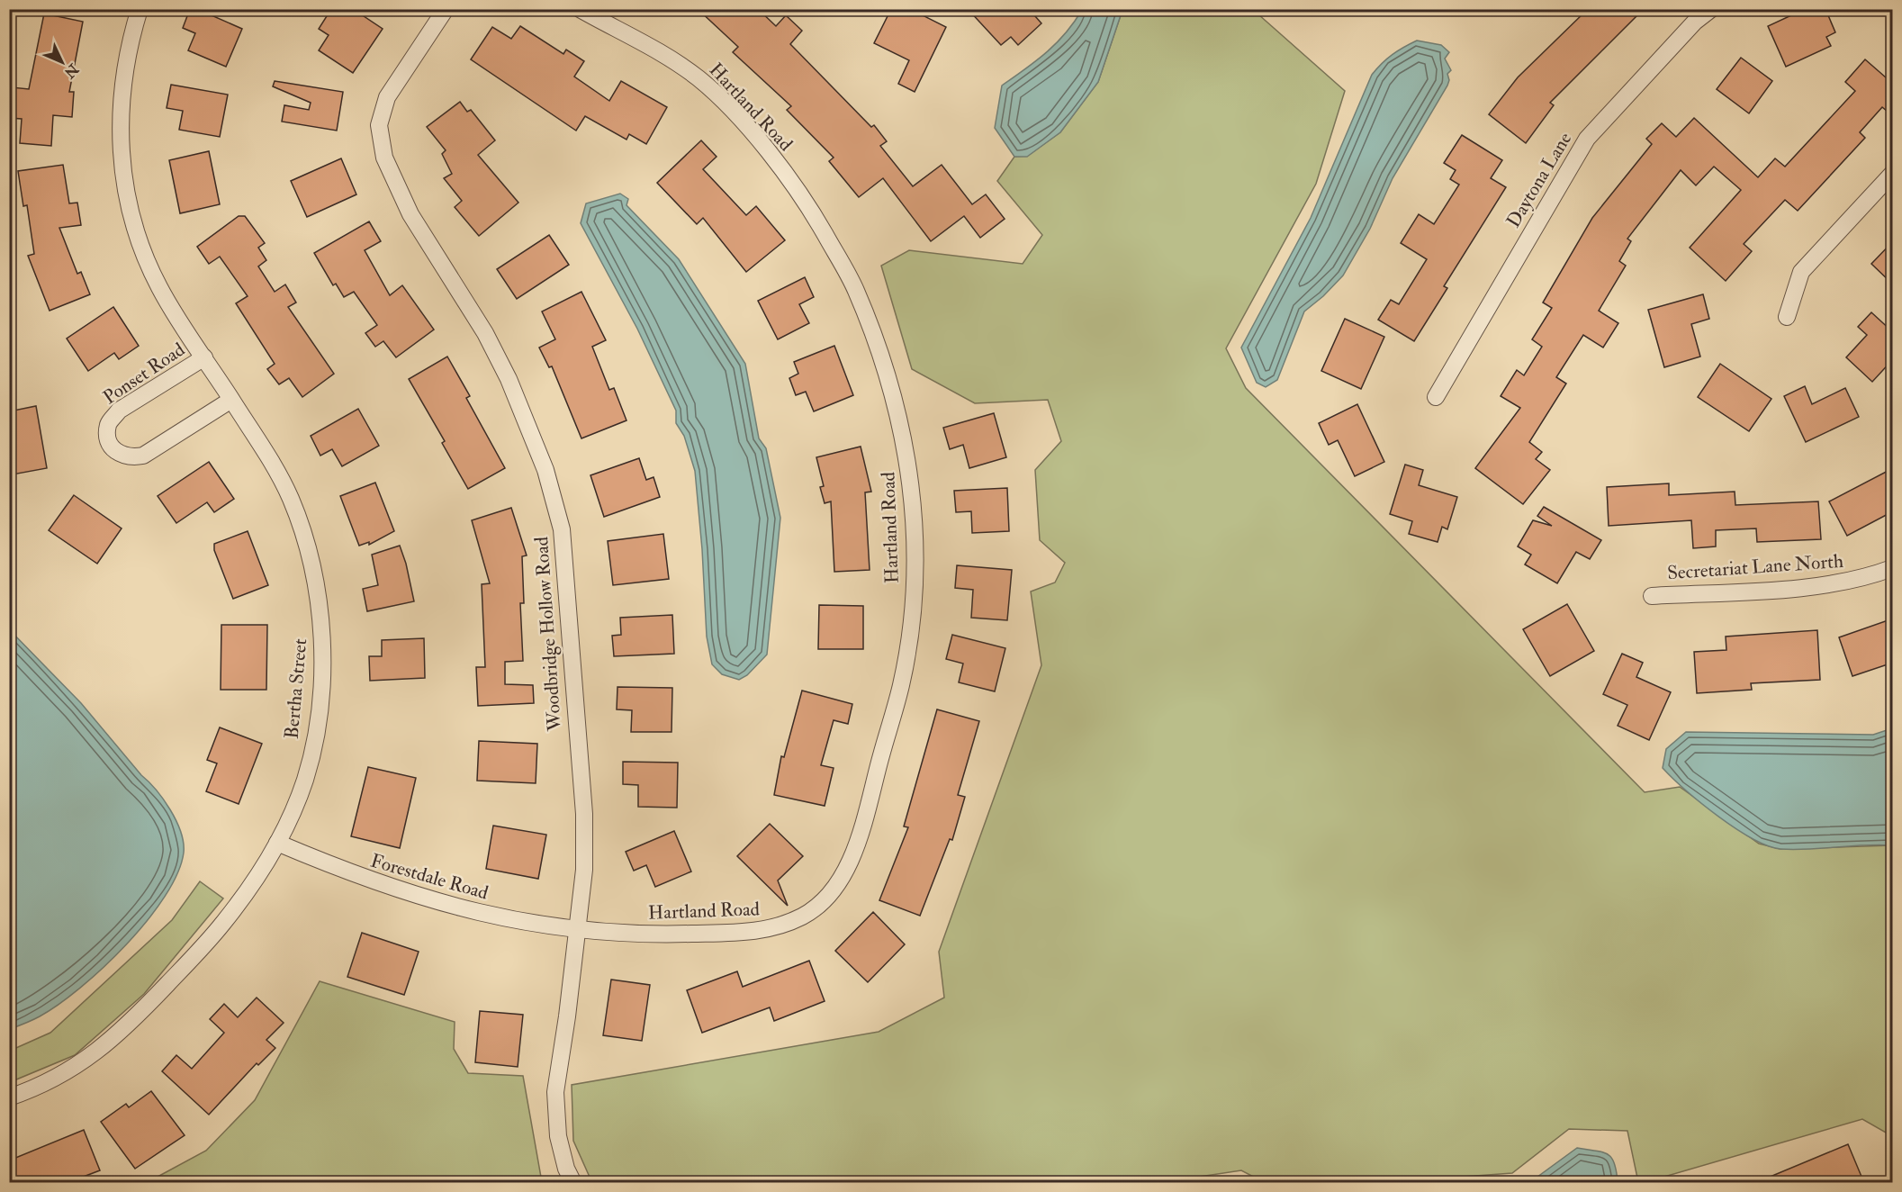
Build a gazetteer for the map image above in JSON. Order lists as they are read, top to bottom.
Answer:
{
  "streets": {
    "street": [
      "Hartland Road",
      "Daytona Lane",
      "Ponset Road",
      "Secretariat Lane North",
      "Woodbridge Hollow Road",
      "Bertha Street",
      "Forestdale Road"
    ]
  },
  "crossings": [
    ["Hartland Road", "Woodbridge Hollow Road"],
    ["Hartland Road", "Forestdale Road"],
    ["Ponset Road", "Bertha Street"],
    ["Woodbridge Hollow Road", "Forestdale Road"],
    ["Bertha Street", "Forestdale Road"]
  ],
  "north": "bottom right"
}
